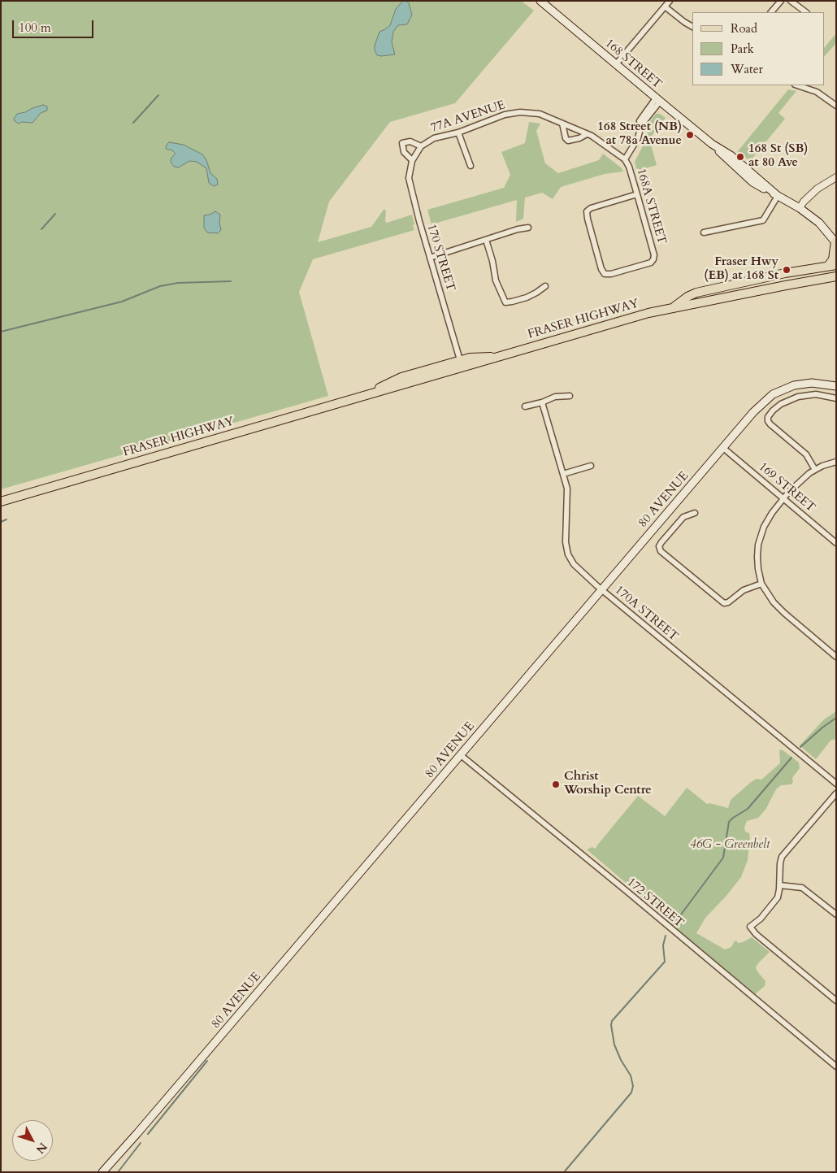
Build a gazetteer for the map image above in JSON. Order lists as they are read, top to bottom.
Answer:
{
  "streets": {
    "main road": ["168 STREET", "FRASER HIGHWAY", "80 AVENUE"],
    "street": [
      "77A AVENUE",
      "168A STREET",
      "170 STREET",
      "169 STREET",
      "170A STREET",
      "172 STREET"
    ]
  },
  "crossings": [
    ["77A AVENUE", "168A STREET"],
    ["77A AVENUE", "170 STREET"],
    ["170 STREET", "FRASER HIGHWAY"],
    ["169 STREET", "80 AVENUE"],
    ["80 AVENUE", "170A STREET"],
    ["80 AVENUE", "172 STREET"]
  ],
  "parks": ["46G - Greenbelt"],
  "places": [
    "168 Street (NB) at 78a Avenue",
    "168 St (SB) at 80 Ave",
    "Fraser Hwy (EB) at 168 St",
    "Christ Worship Centre"
  ],
  "legend": ["Road", "Park", "Water"],
  "scale_bar": "100 m",
  "north": "bottom right"
}
